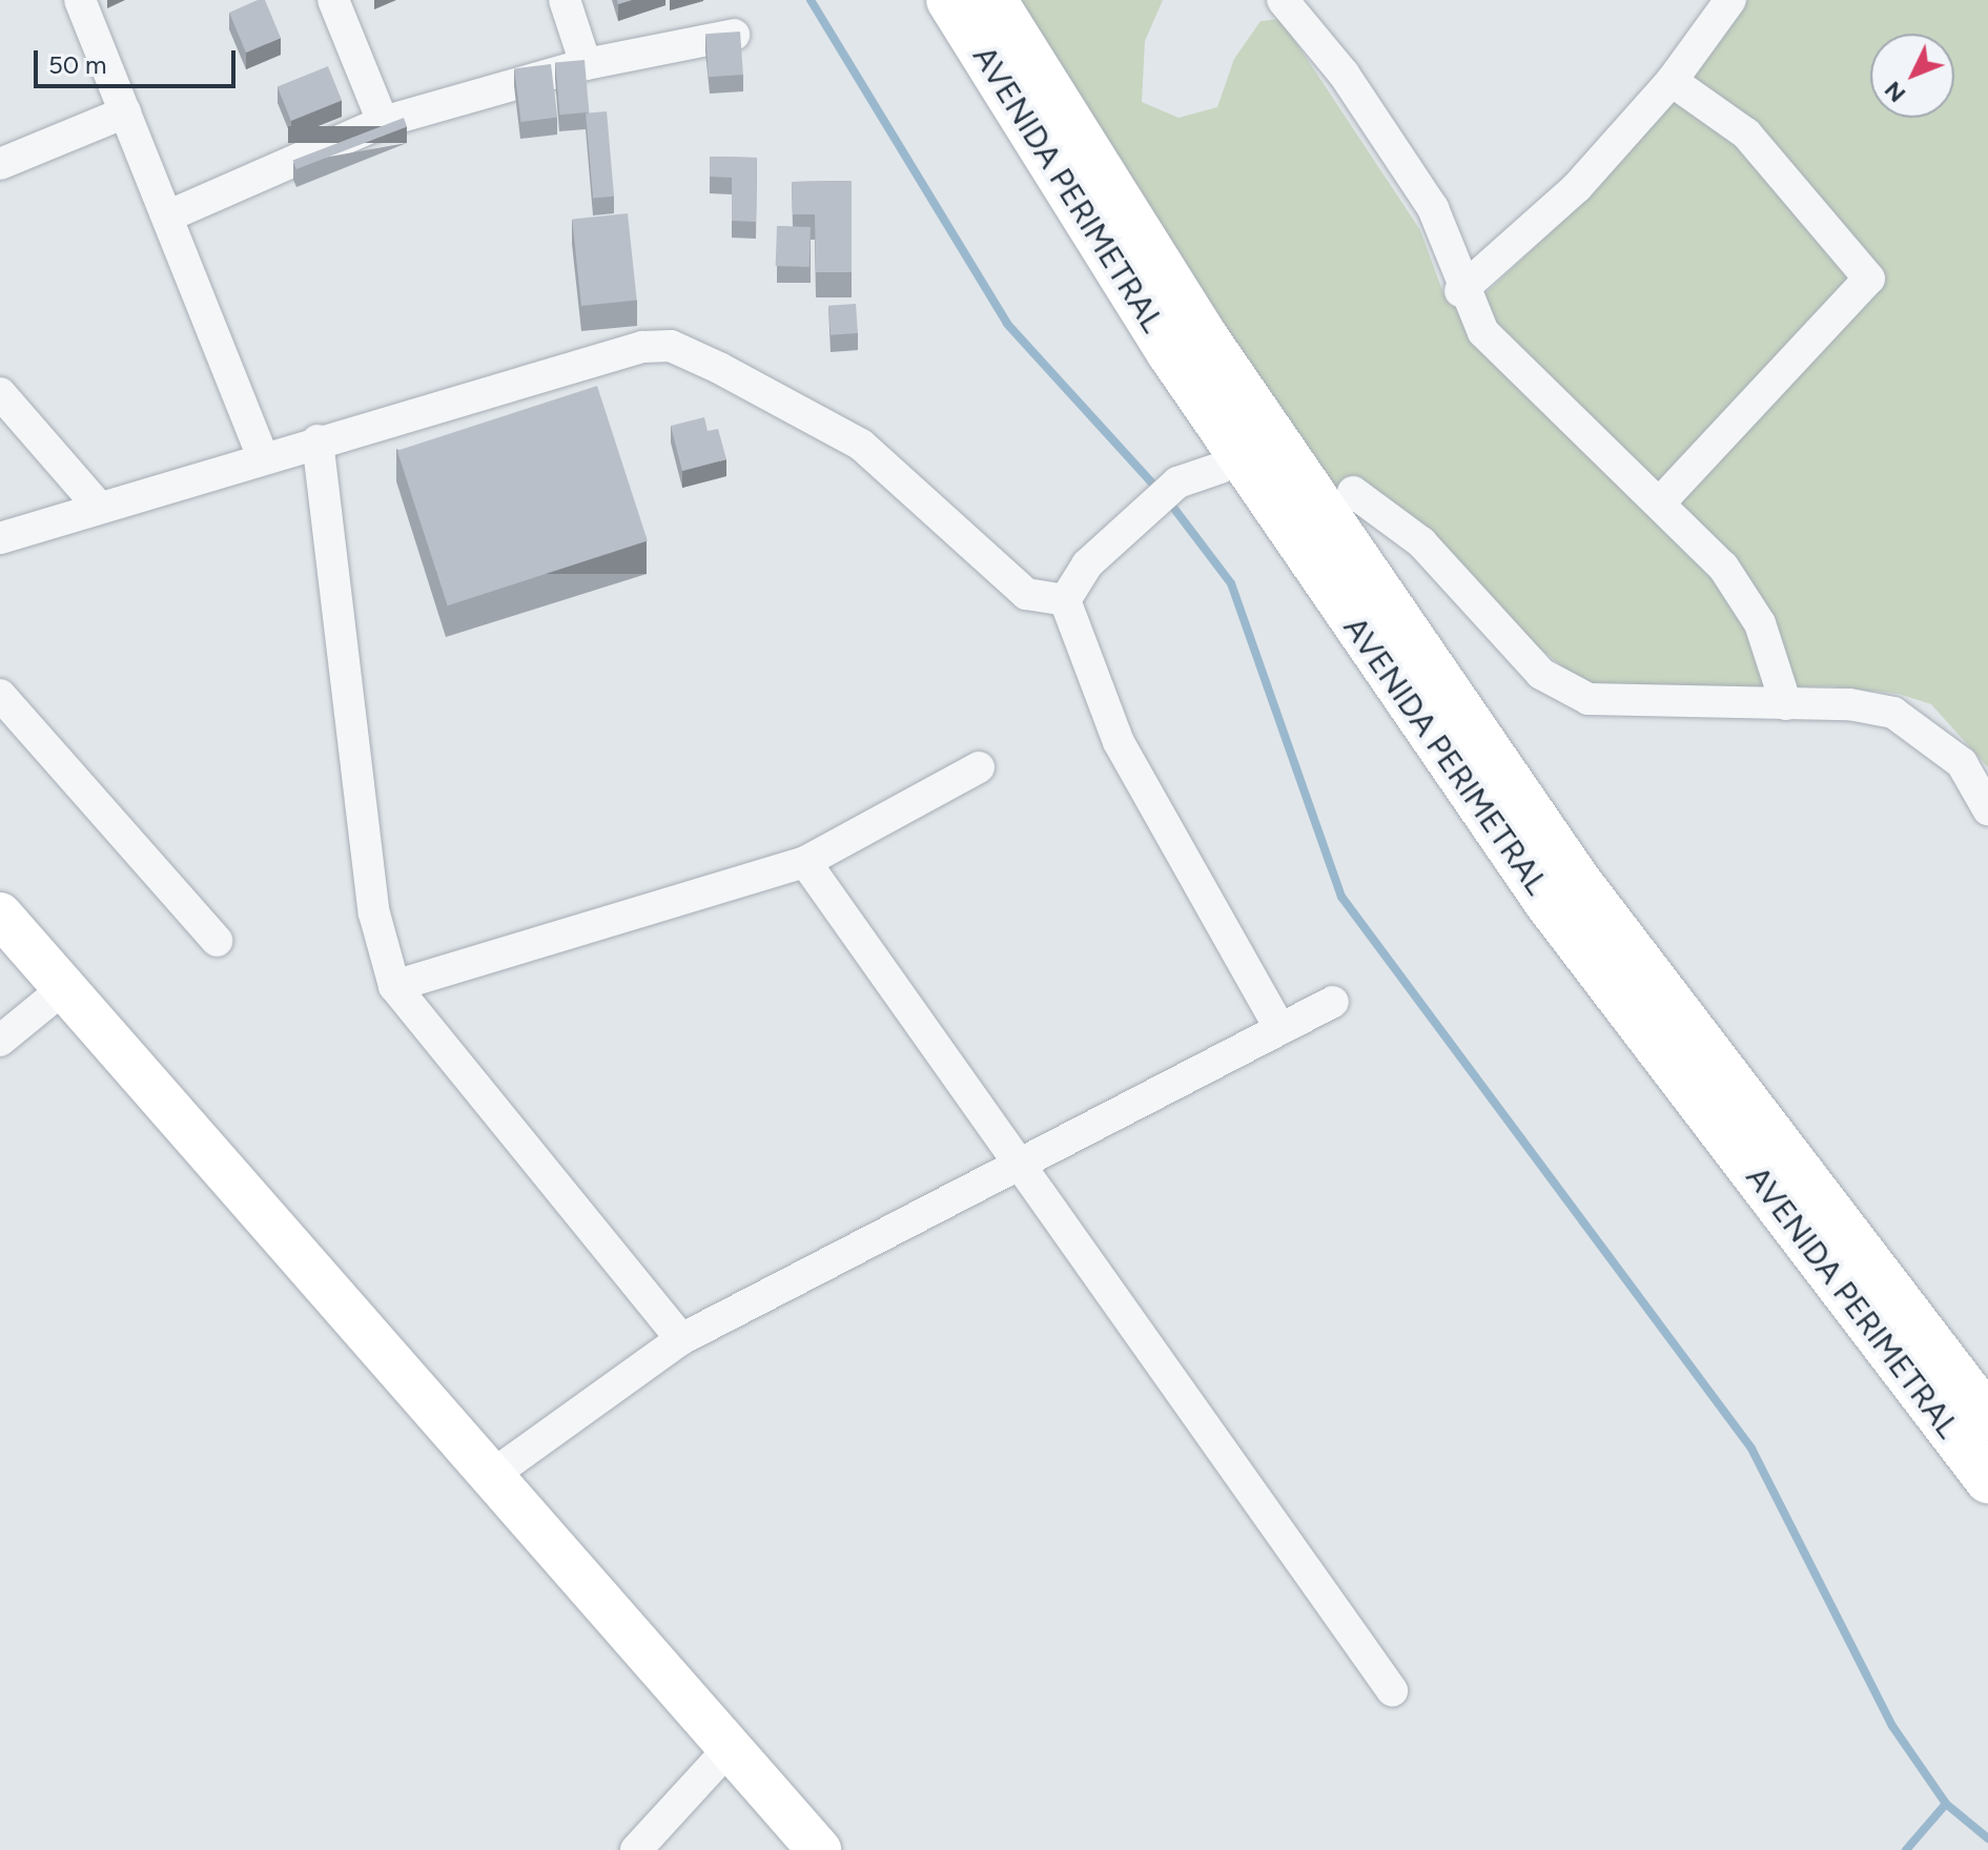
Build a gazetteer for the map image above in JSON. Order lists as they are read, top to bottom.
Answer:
{
  "streets": {
    "main road": ["AVENIDA PERIMETRAL"]
  },
  "scale_bar": "50 m",
  "north": "bottom left"
}
